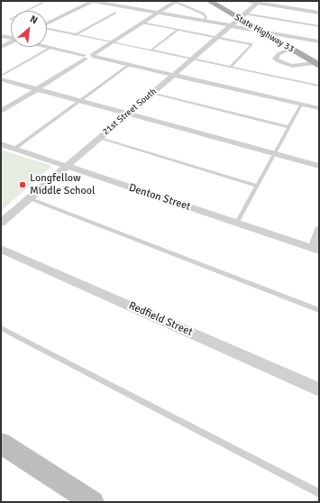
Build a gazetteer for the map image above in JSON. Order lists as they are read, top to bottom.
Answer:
{
  "streets": {
    "main road": ["State Highway 33"],
    "street": ["21st Street South", "Denton Street", "Redfield Street"]
  },
  "crossings": [
    ["State Highway 33", "21st Street South"],
    ["21st Street South", "Denton Street"]
  ],
  "places": ["Longfellow Middle School"],
  "north": "top right"
}
